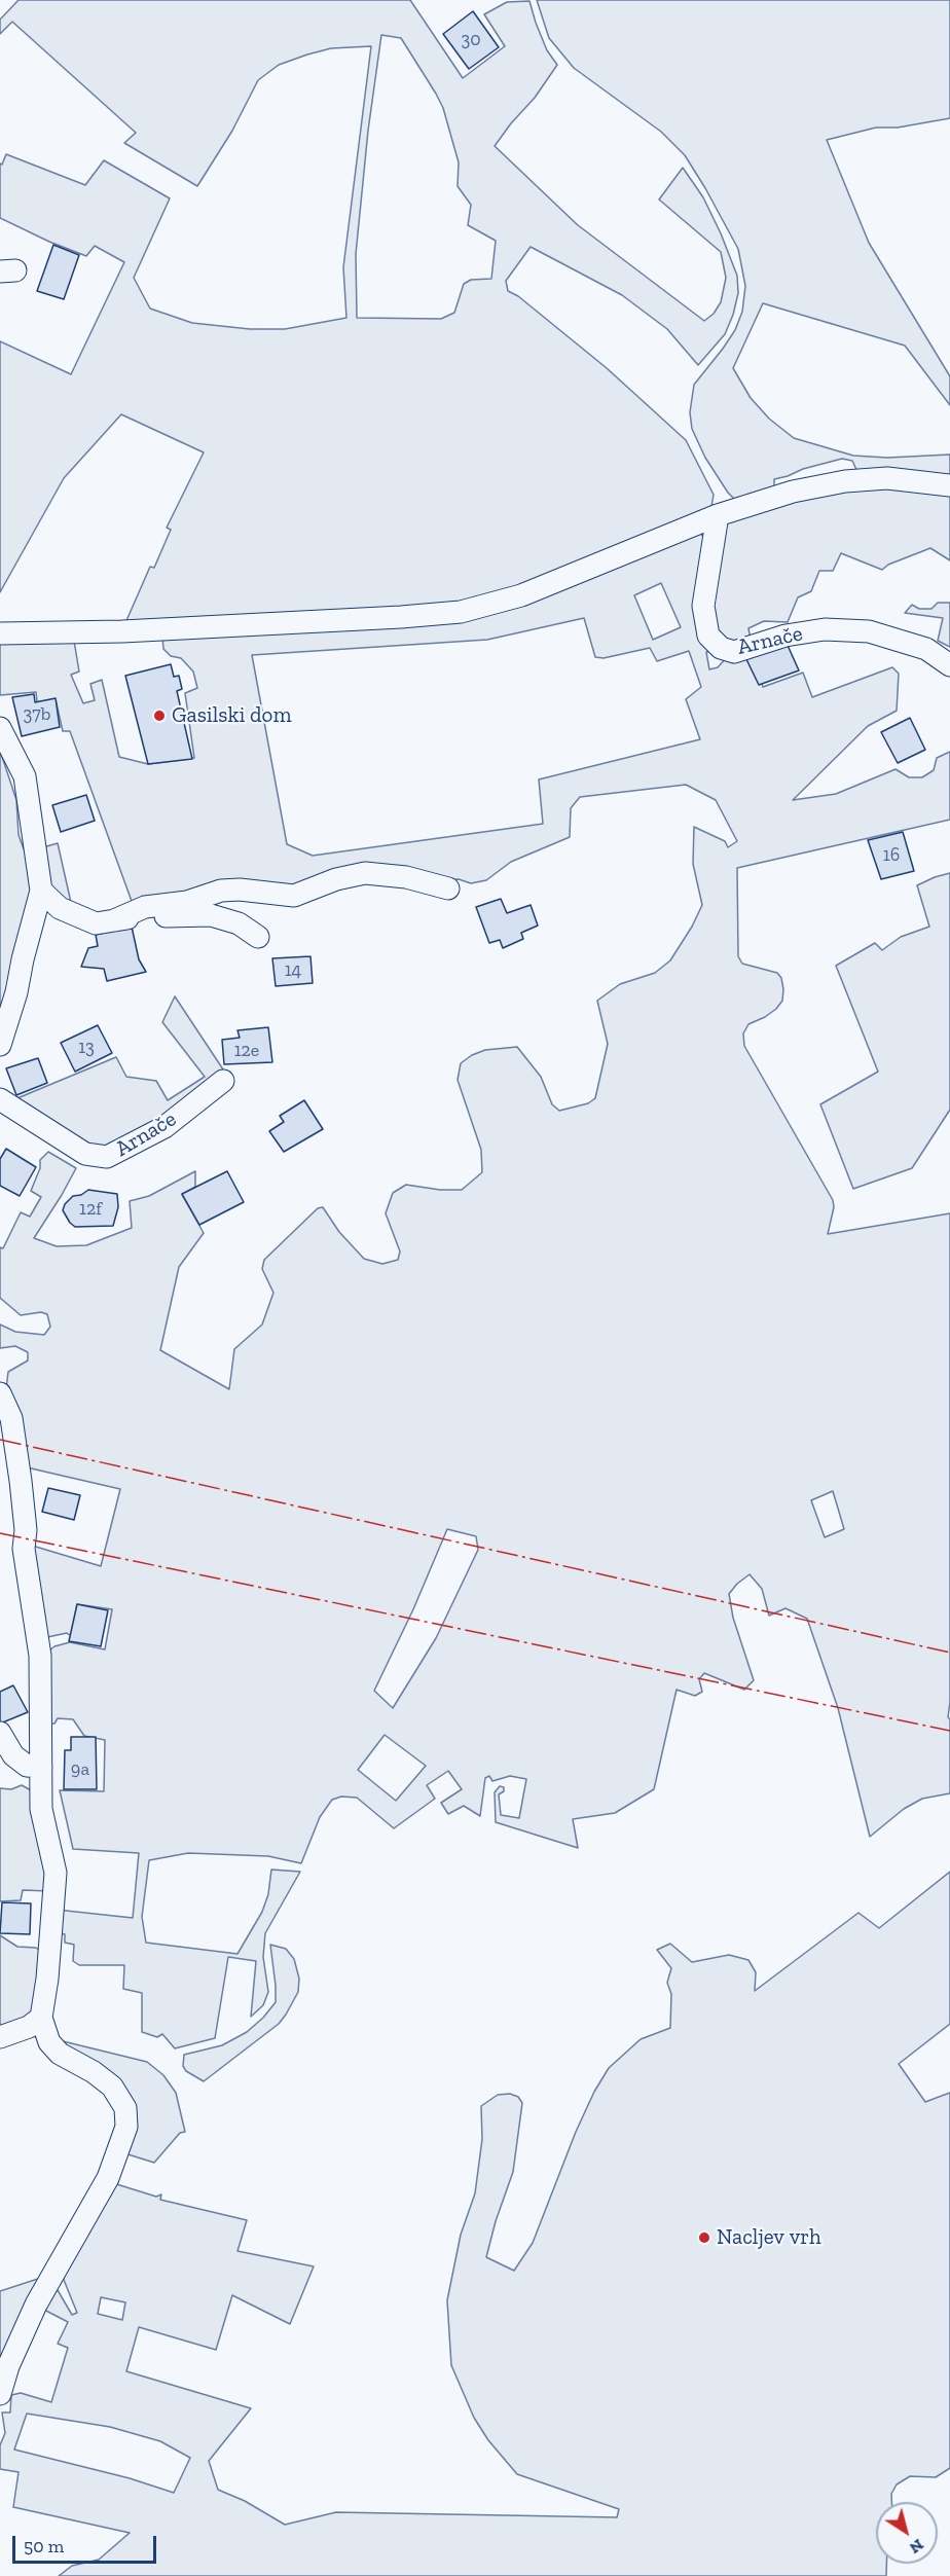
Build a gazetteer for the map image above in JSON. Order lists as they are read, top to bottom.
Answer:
{
  "streets": {
    "street": ["Arnače"]
  },
  "places": ["Gasilski dom", "Nacljev vrh"],
  "house_numbers": [
    "30",
    "37b",
    "16",
    "14",
    "13",
    "12e",
    "12f",
    "9a"
  ],
  "scale_bar": "50 m",
  "north": "bottom right"
}
